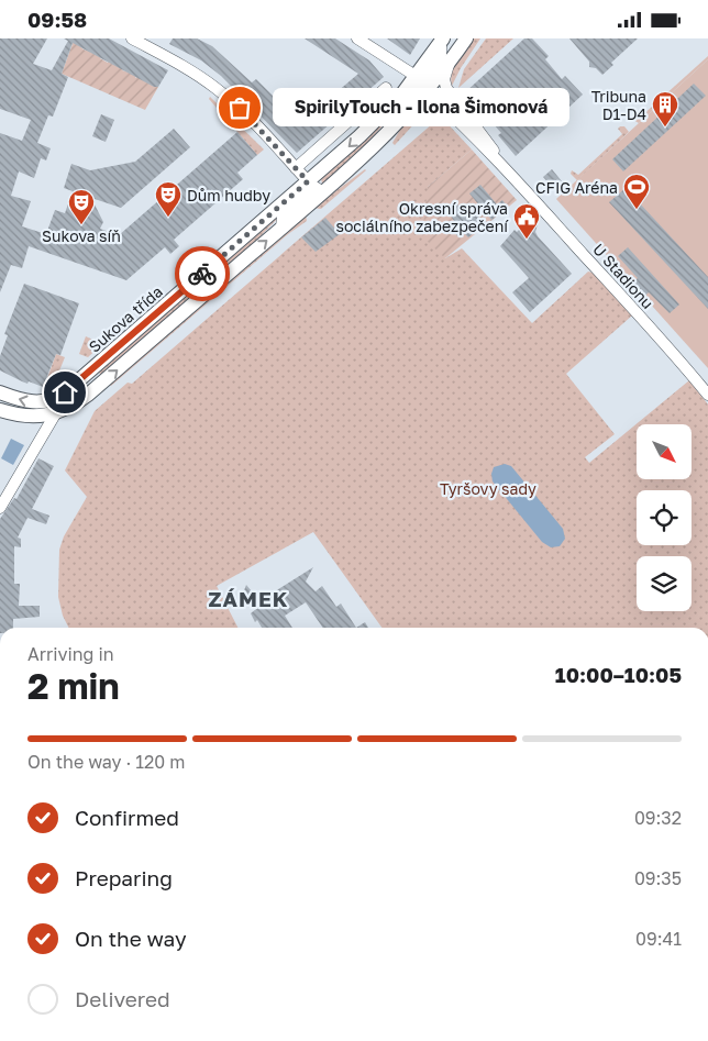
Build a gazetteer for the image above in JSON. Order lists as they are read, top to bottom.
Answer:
{
  "streets": {
    "street": ["U Stadionu", "Sukova třída"]
  },
  "crossings": [
    ["U Stadionu", "Sukova třída"]
  ],
  "districts": ["ZÁMEK"],
  "parks": ["Tyršovy sady"],
  "places": {
    "other": ["SpirilyTouch - Ilona Šimonová"],
    "building": ["Tribuna D1-D4"],
    "sports": ["CFIG Aréna"],
    "theatre": ["Dům hudby", "Sukova síň"],
    "public building": ["Okresní správa sociálního zabezpečení"]
  },
  "north": "bottom right",
  "page": {
    "status": "09:58",
    "bubble": "SpirilyTouch - Ilona Šimonová",
    "heading": ["2 min", "Arriving in", "10:00–10:05"],
    "bar": "On the way · 120 m",
    "list": [
      ["Confirmed", "09:32"],
      ["Preparing", "09:35"],
      ["On the way", "09:41"],
      "Delivered"
    ]
  }
}
